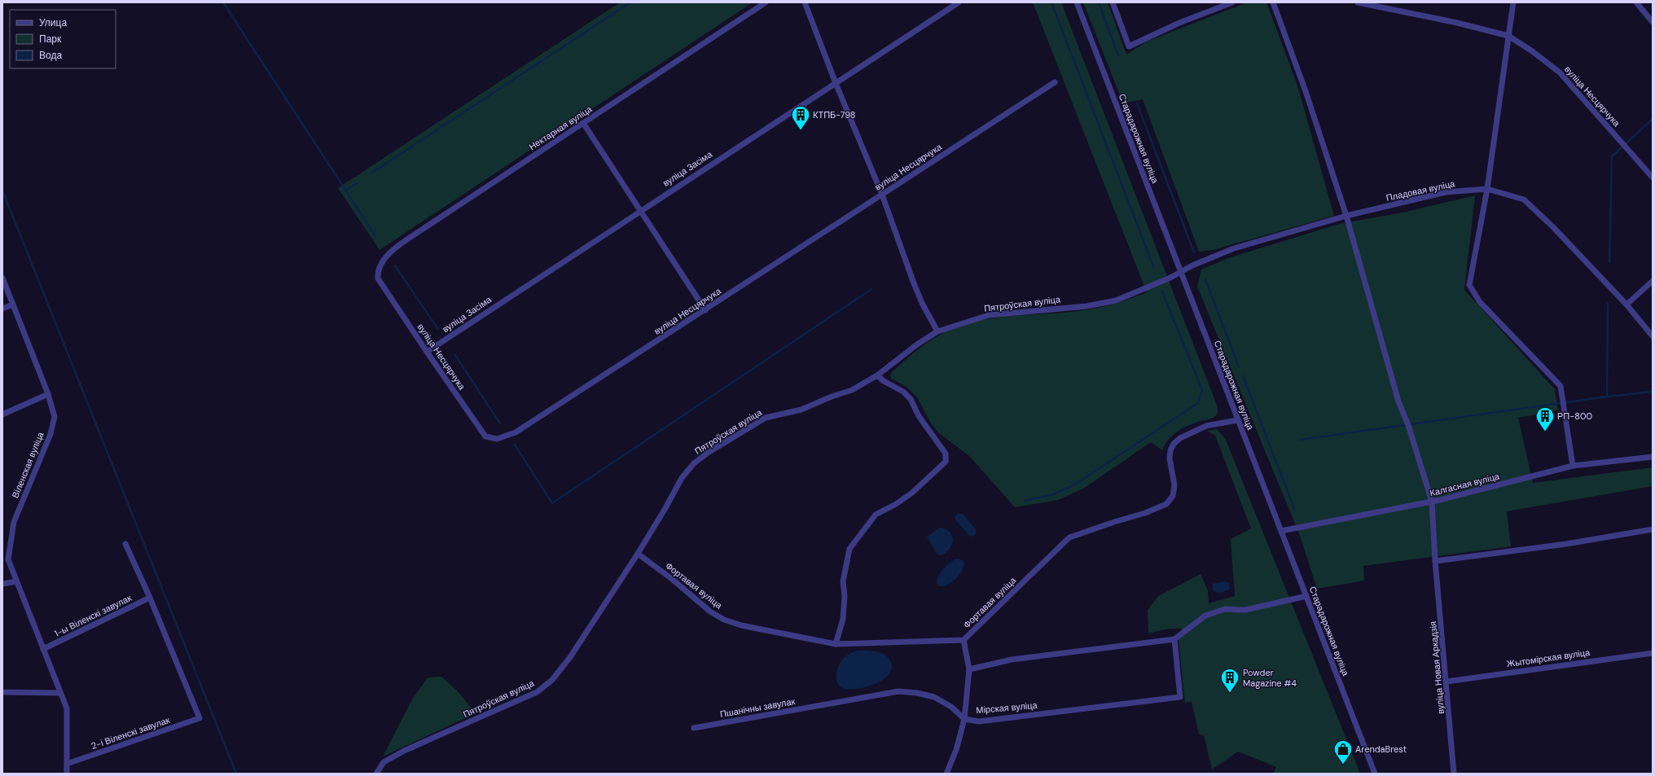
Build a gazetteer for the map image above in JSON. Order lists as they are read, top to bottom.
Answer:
{
  "streets": {
    "street": [
      "вуліца Несцярчука",
      "Нектарная вуліца",
      "Старадарожная вуліца",
      "вуліца Засіма",
      "Пладовая вуліца",
      "Пятроўская вуліца",
      "Віленская вуліца",
      "Калгасная вуліца",
      "Фортавая вуліца",
      "1-ы Віленскі завулак",
      "Жытомірская вуліца",
      "вуліца Новая Аркадзія",
      "Пшанічны завулак",
      "Мірская вуліца",
      "2-і Віленскі завулак"
    ]
  },
  "crossings": [
    ["вуліца Несцярчука", "Нектарная вуліца"],
    ["вуліца Несцярчука", "вуліца Засіма"],
    ["Старадарожная вуліца", "Пладовая вуліца"],
    ["Старадарожная вуліца", "Пятроўская вуліца"],
    ["Старадарожная вуліца", "Калгасная вуліца"],
    ["Старадарожная вуліца", "Фортавая вуліца"],
    ["Пладовая вуліца", "Пятроўская вуліца"],
    ["Пладовая вуліца", "вуліца Новая Аркадзія"],
    ["Пятроўская вуліца", "Фортавая вуліца"],
    ["Віленская вуліца", "1-ы Віленскі завулак"],
    ["Віленская вуліца", "2-і Віленскі завулак"],
    ["Калгасная вуліца", "вуліца Новая Аркадзія"],
    ["1-ы Віленскі завулак", "2-і Віленскі завулак"],
    ["Жытомірская вуліца", "вуліца Новая Аркадзія"],
    ["Пшанічны завулак", "Мірская вуліца"]
  ],
  "places": {
    "building": ["КТПБ-798", "РП-800", "Powder Magazine #4"],
    "shop": ["ArendaBrest"]
  },
  "legend": ["Улица", "Парк", "Вода"]
}
